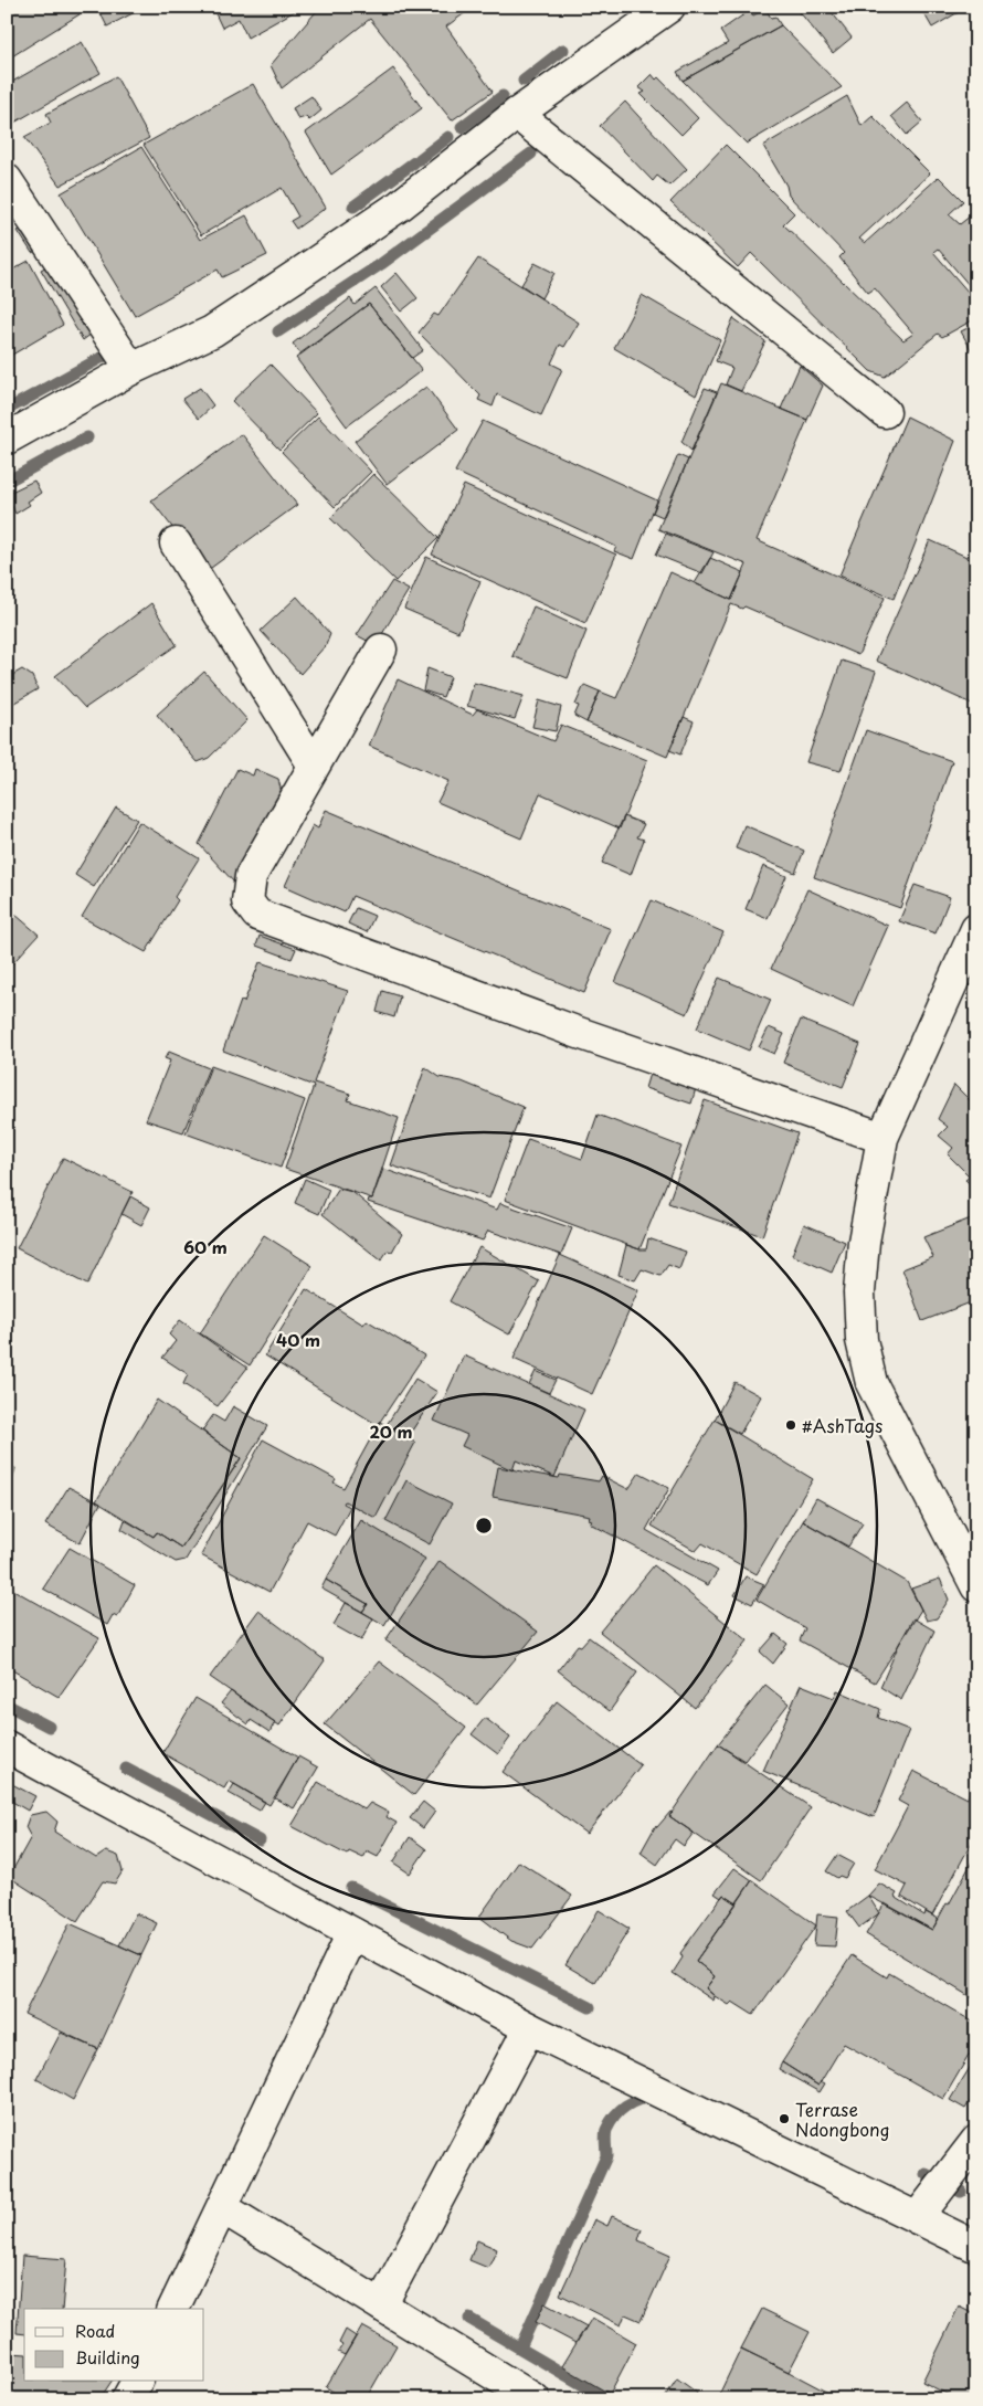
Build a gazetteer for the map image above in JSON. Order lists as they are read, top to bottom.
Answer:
{
  "places": ["#AshTags", "Terrase Ndongbong"],
  "legend": ["Road", "Building"],
  "rings": ["60 m", "40 m", "20 m"]
}
